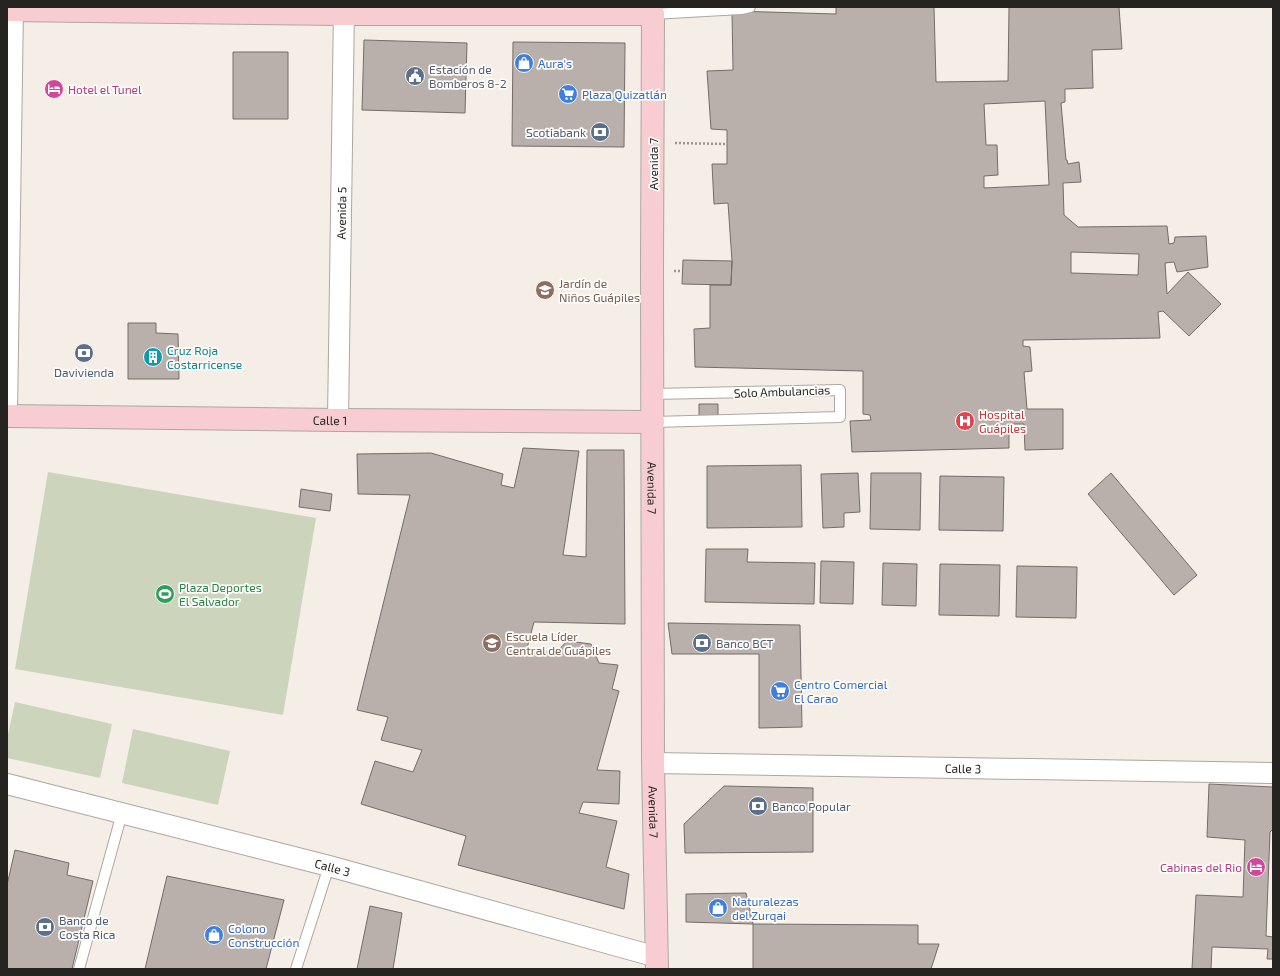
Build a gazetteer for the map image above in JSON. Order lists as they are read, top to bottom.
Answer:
{
  "streets": {
    "main road": ["Avenida 7", "Calle 1"],
    "street": ["Avenida 5", "Calle 3"],
    "lane": ["Solo Ambulancias"]
  },
  "crossings": [
    ["Avenida 7", "Solo Ambulancias"],
    ["Avenida 7", "Calle 1"],
    ["Avenida 7", "Calle 3"],
    ["Avenida 5", "Calle 1"],
    ["Solo Ambulancias", "Calle 1"]
  ],
  "places": {
    "shop": ["Aura's", "Naturalezas del Zurqai", "Colono Construcción"],
    "public building": ["Estación de Bomberos 8-2"],
    "hotel": ["Hotel el Tunel", "Cabinas del Rio"],
    "supermarket": ["Plaza Quizatlán", "Centro Comercial El Carao"],
    "bank": [
      "Scotiabank",
      "Davivienda",
      "Banco BCT",
      "Banco Popular",
      "Banco de Costa Rica"
    ],
    "school or university": ["Jardín de Niños Guápiles", "Escuela Líder Central de Guápiles"],
    "building": ["Cruz Roja Costarricense"],
    "hospital": ["Hospital Guápiles"],
    "sports": ["Plaza Deportes El Salvador"]
  }
}
